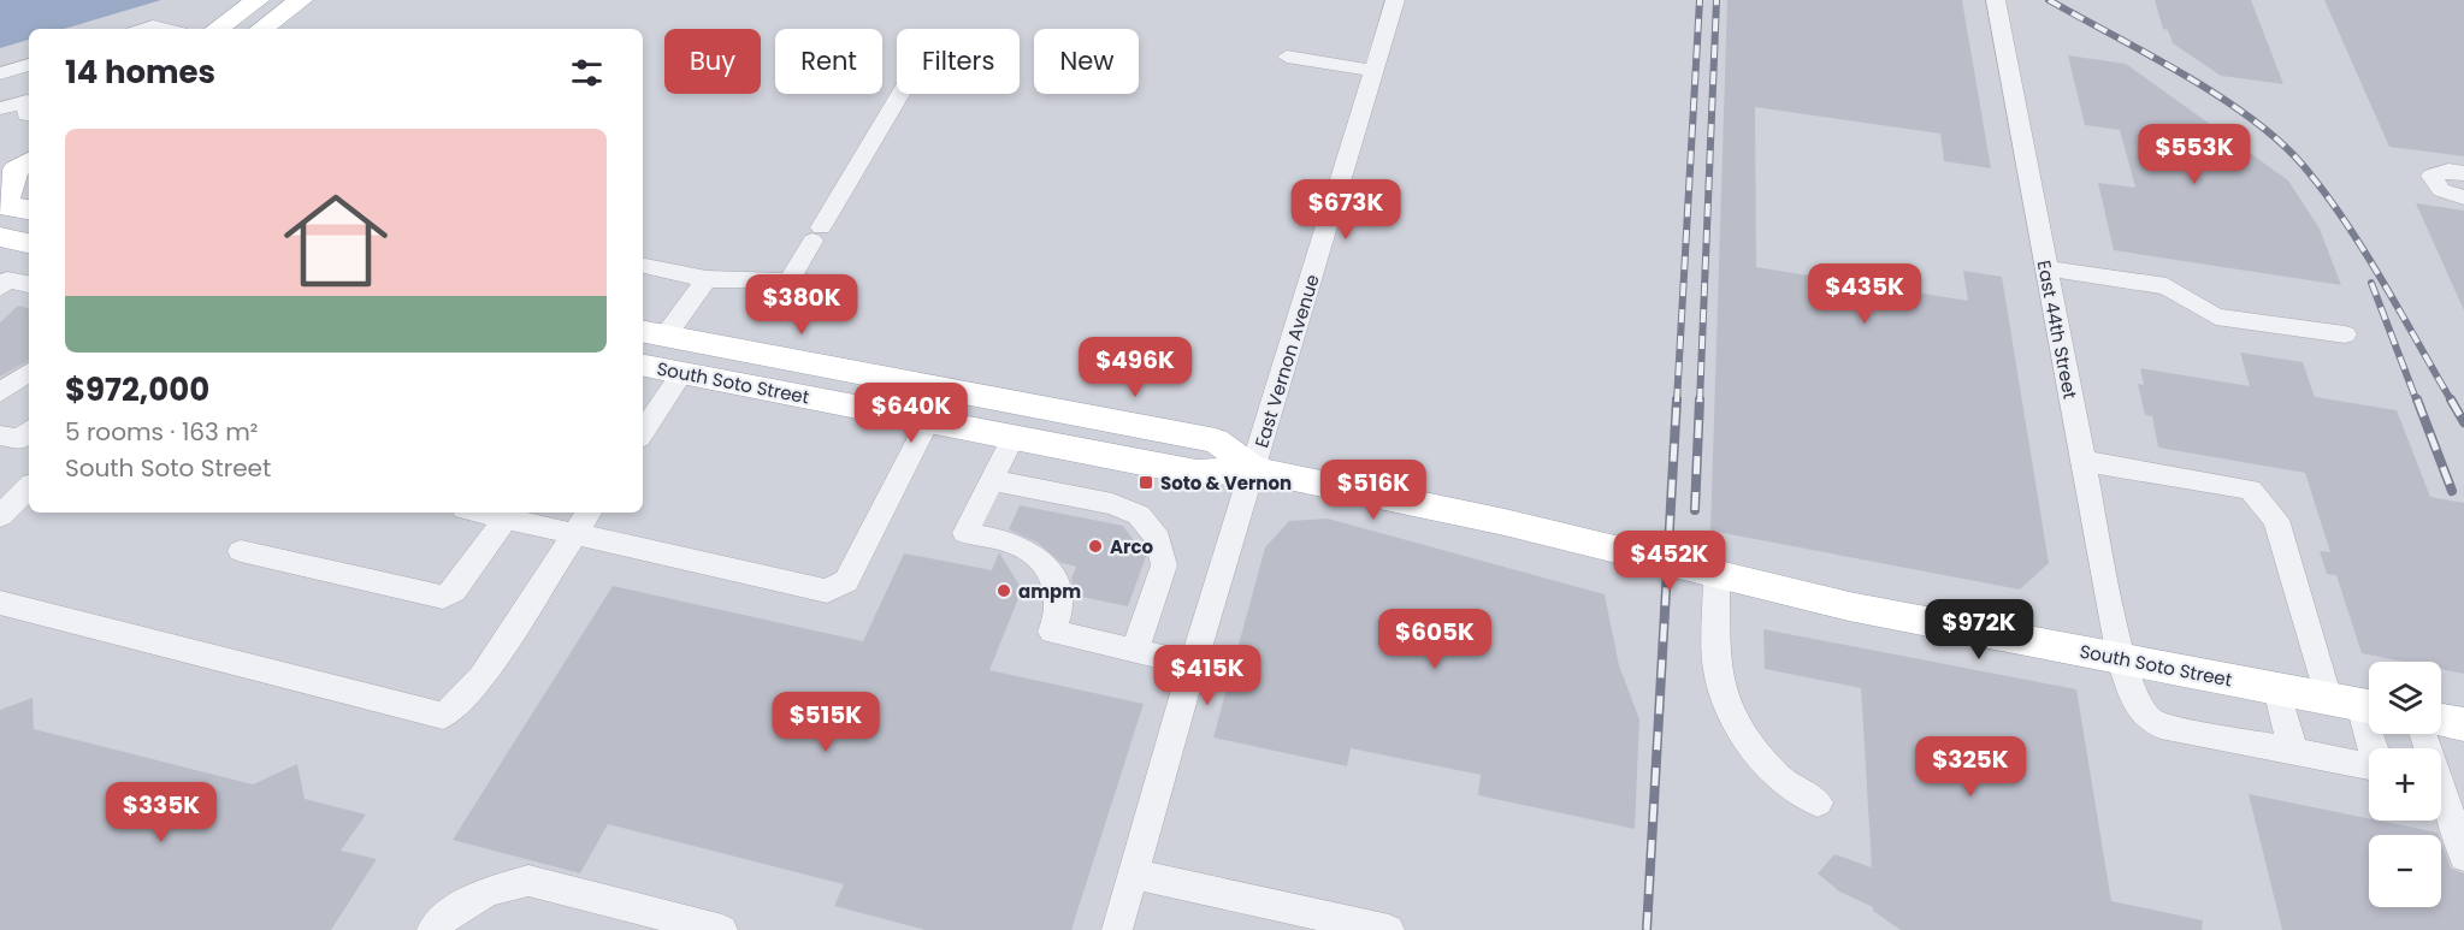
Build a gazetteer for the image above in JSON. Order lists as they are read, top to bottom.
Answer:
{
  "streets": {
    "main road": ["South Soto Street"],
    "street": ["East 44th Street", "East Vernon Avenue"]
  },
  "crossings": [
    ["East 44th Street", "South Soto Street"],
    ["East Vernon Avenue", "South Soto Street"]
  ],
  "places": {
    "transit": ["Soto & Vernon"],
    "other": ["Arco", "ampm"]
  },
  "page": {
    "chip": [
      "Buy",
      "Rent",
      "Filters",
      "New"
    ],
    "heading": "14 homes",
    "list": [
      {
        "name": "$972,000",
        "note": "5 rooms · 163 m² · South Soto Street"
      }
    ],
    "price": [
      "$553K",
      "$673K",
      "$435K",
      "$380K",
      "$496K",
      "$640K",
      "$516K",
      "$452K",
      "$972K",
      "$605K",
      "$415K",
      "$515K",
      "$325K",
      "$335K"
    ],
    "map_buttons": ["+", "−"]
  }
}
